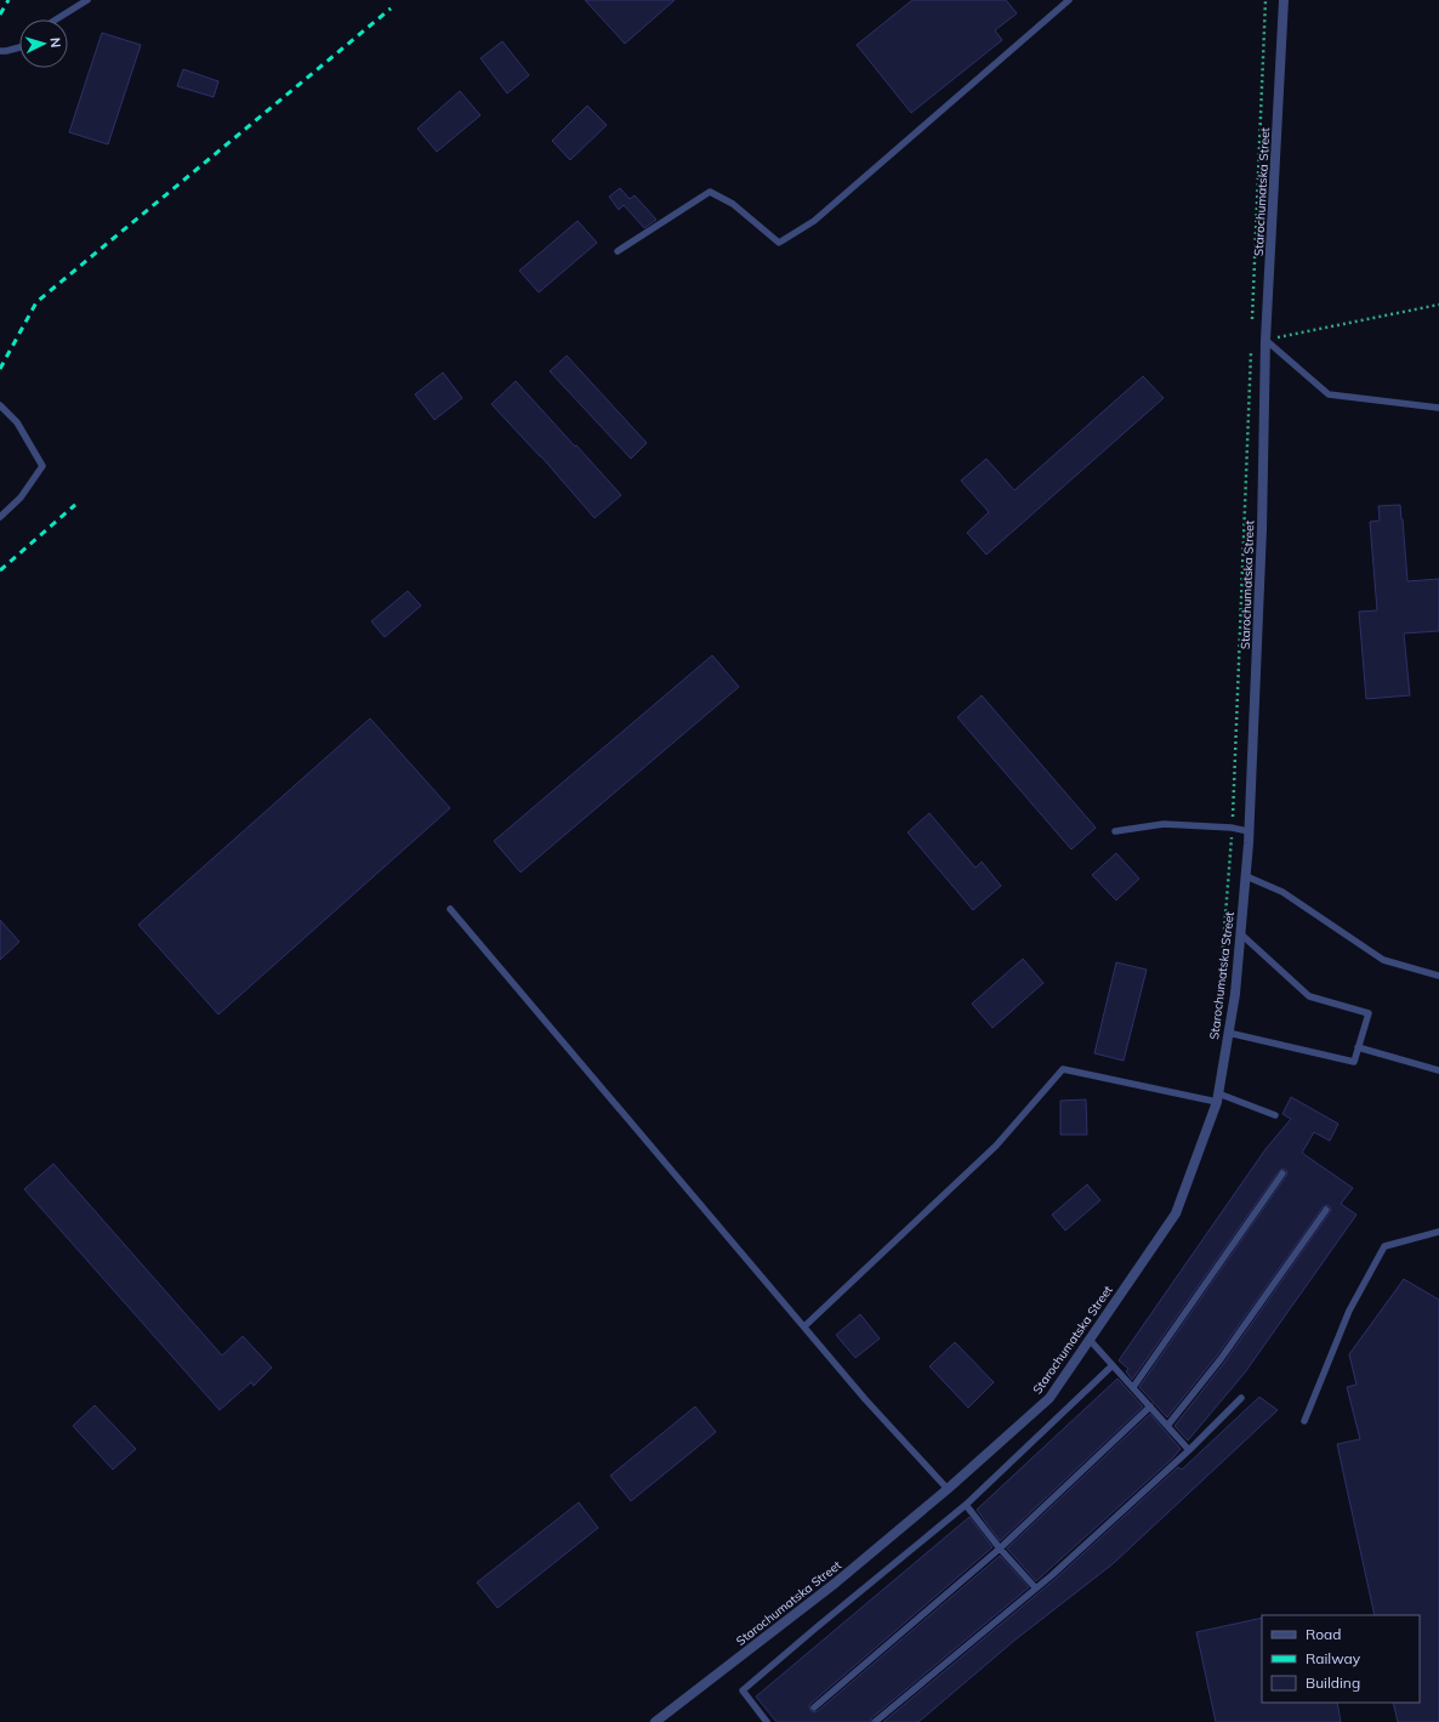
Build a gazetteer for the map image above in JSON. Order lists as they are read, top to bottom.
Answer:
{
  "streets": {
    "street": ["Starochumatska Street"]
  },
  "legend": ["Road", "Railway", "Building"],
  "north": "right"
}
